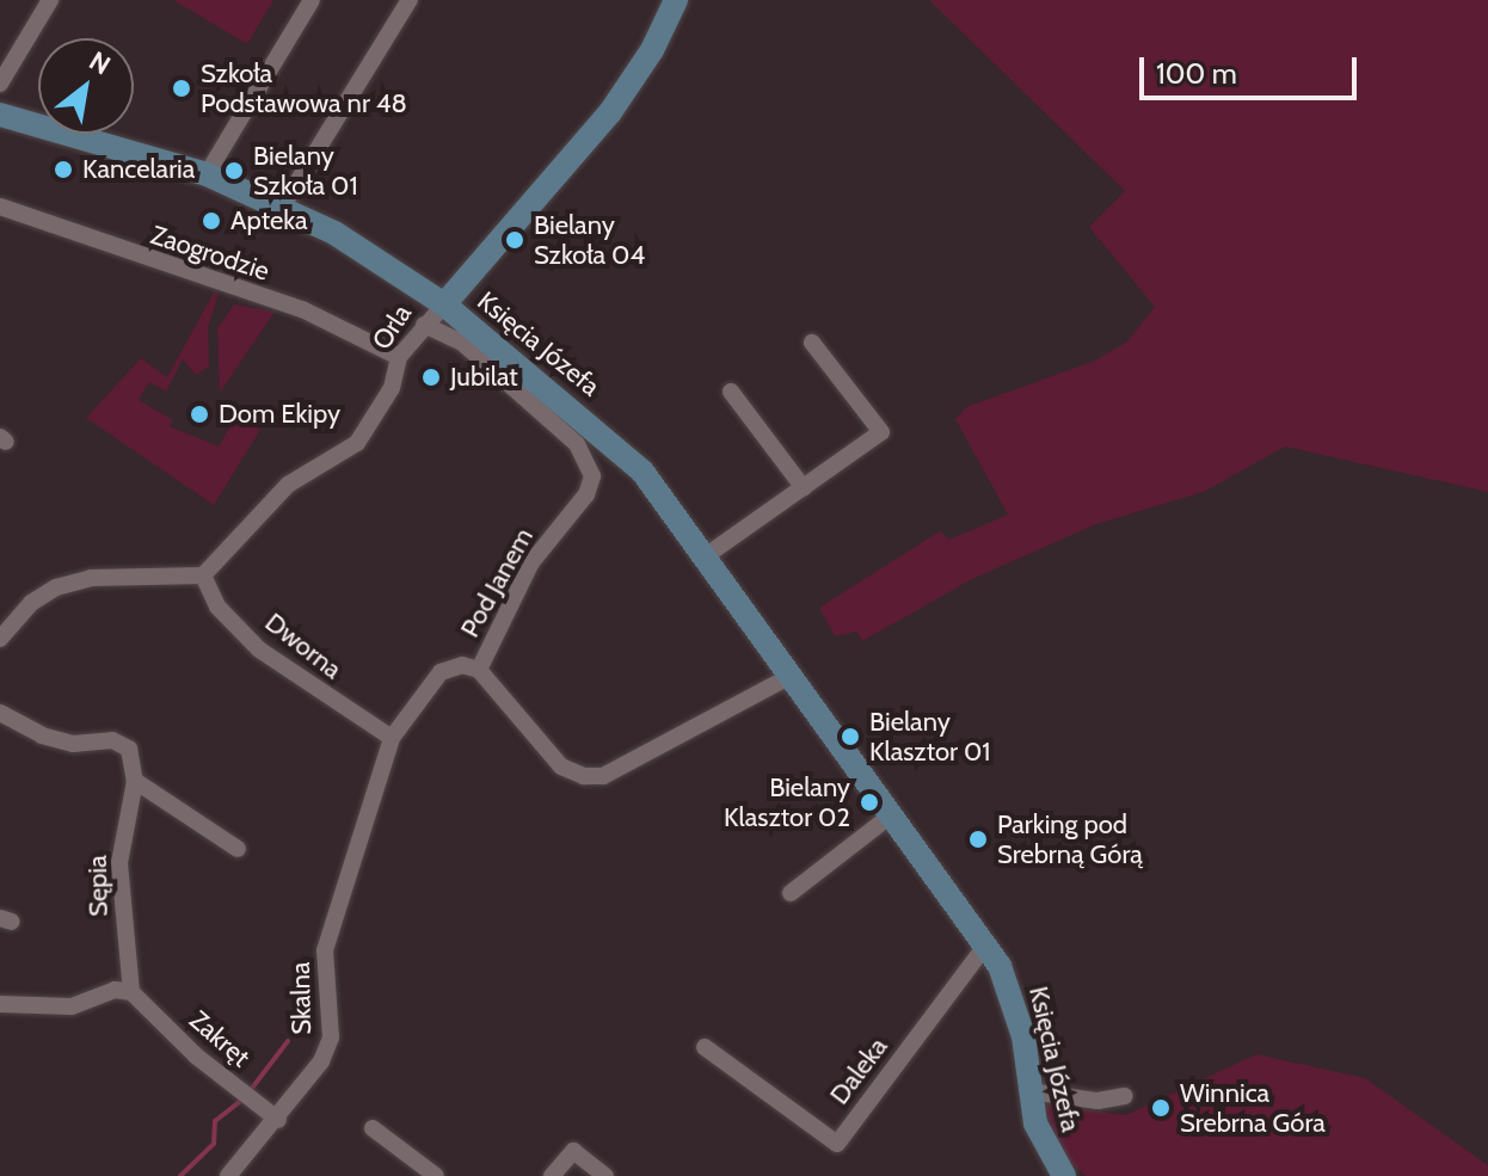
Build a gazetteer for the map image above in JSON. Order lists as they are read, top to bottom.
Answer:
{
  "streets": {
    "street": [
      "Zaogrodzie",
      "Orla",
      "Księcia Józefa",
      "Pod Janem",
      "Dworna",
      "Sępia",
      "Skalna",
      "Zakręt",
      "Daleka"
    ]
  },
  "crossings": [
    ["Zaogrodzie", "Orla"],
    ["Orla", "Księcia Józefa"],
    ["Orla", "Pod Janem"],
    ["Orla", "Dworna"],
    ["Księcia Józefa", "Pod Janem"],
    ["Księcia Józefa", "Daleka"],
    ["Pod Janem", "Dworna"],
    ["Pod Janem", "Skalna"],
    ["Dworna", "Skalna"],
    ["Sępia", "Zakręt"],
    ["Skalna", "Zakręt"]
  ],
  "places": [
    "Szkoła Podstawowa nr 48",
    "Kancelaria",
    "Bielany Szkoła 01",
    "Apteka",
    "Bielany Szkoła 04",
    "Jubilat",
    "Dom Ekipy",
    "Bielany Klasztor 01",
    "Bielany Klasztor 02",
    "Parking pod Srebrną Górą",
    "Winnica Srebrna Góra"
  ],
  "scale_bar": "100 m",
  "north": "top right"
}
